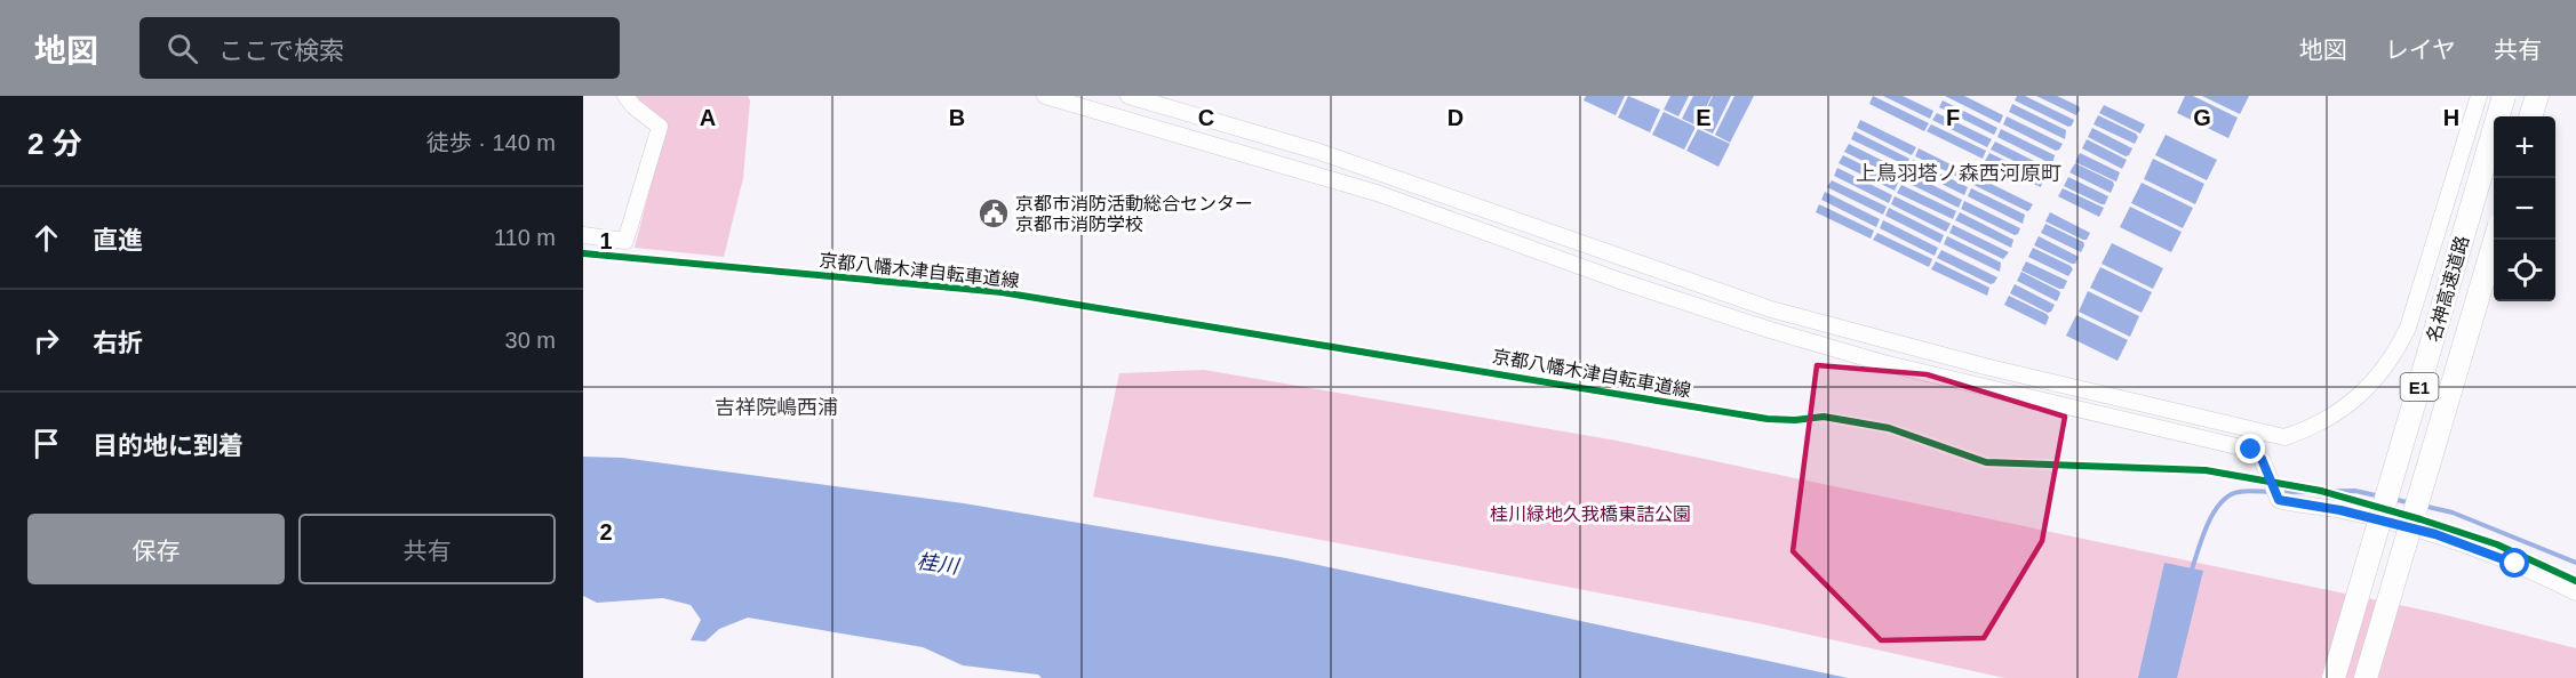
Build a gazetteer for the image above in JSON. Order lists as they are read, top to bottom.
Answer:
{
  "streets": {
    "highway": ["名神高速道路", "E1"],
    "cycle path": ["京都八幡木津自転車道線"]
  },
  "districts": ["上鳥羽塔ノ森西河原町", "吉祥院嶋西浦"],
  "water": ["桂川"],
  "parks": ["桂川緑地久我橋東詰公園"],
  "places": {
    "public building": ["京都市消防活動総合センター 京都市消防学校"]
  },
  "page": {
    "header": "地図",
    "search": "ここで検索",
    "nav": ["地図", "レイヤ", "共有"],
    "heading": ["2 分", "徒歩 · 140 m"],
    "map_buttons": ["+", "−"],
    "list": [
      ["直進", "110 m"],
      ["右折", "30 m"],
      "目的地に到着"
    ],
    "buttons": ["保存", "共有"]
  },
  "grid": {
    "columns": [
      "A",
      "B",
      "C",
      "D",
      "E",
      "F",
      "G",
      "H"
    ],
    "rows": ["1", "2"]
  }
}
